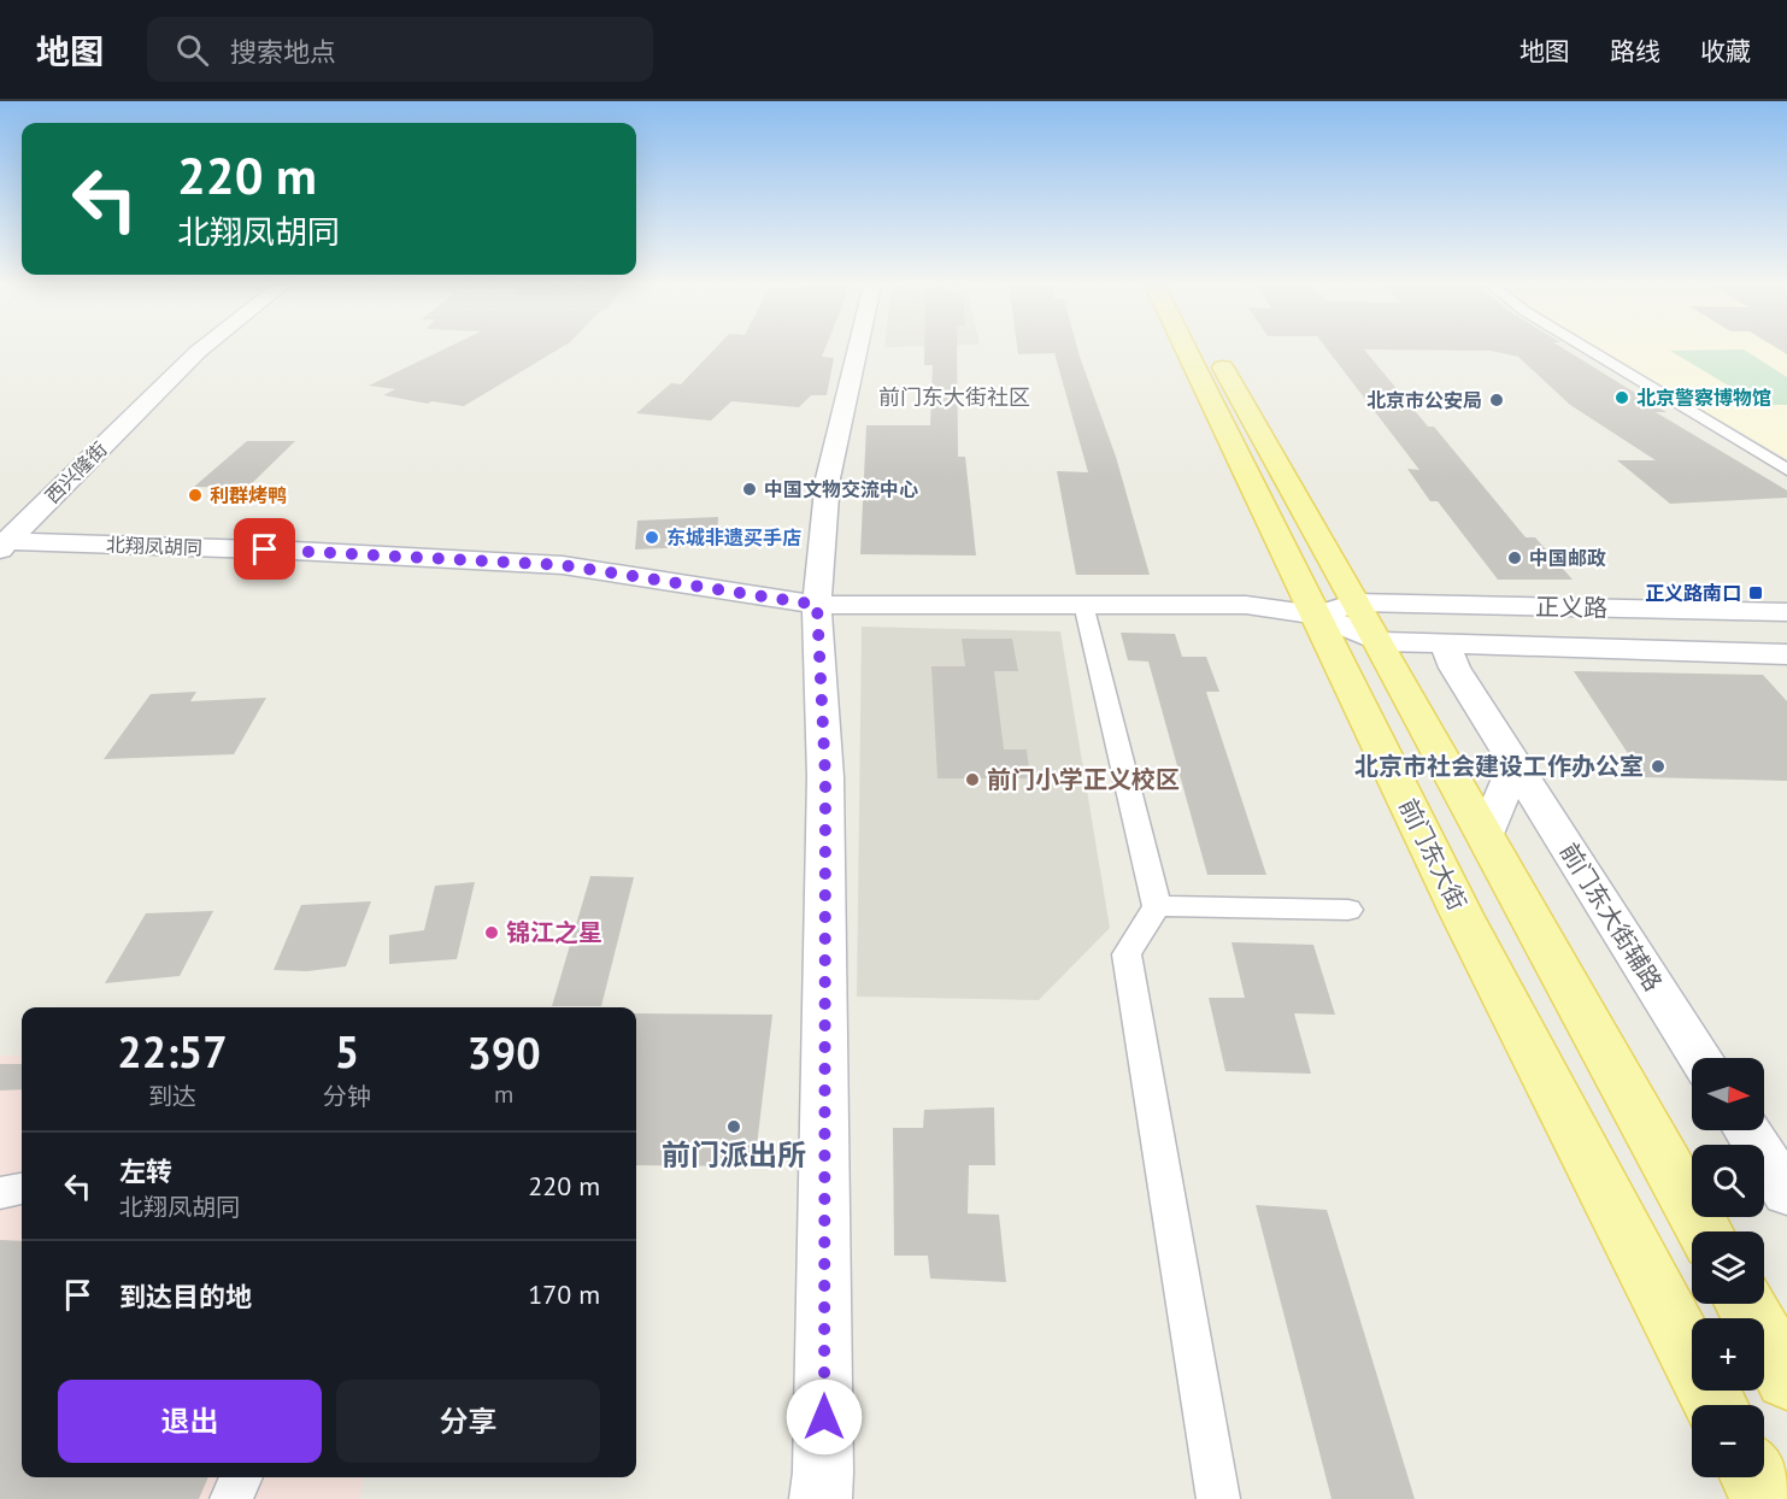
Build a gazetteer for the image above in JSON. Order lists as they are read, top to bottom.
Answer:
{
  "streets": {
    "main road": ["前门东大街"],
    "street": [
      "西兴隆街",
      "北翔凤胡同",
      "正义路",
      "前门东大街辅路"
    ]
  },
  "crossings": [
    ["西兴隆街", "北翔凤胡同"],
    ["北翔凤胡同", "正义路"],
    ["正义路", "前门东大街"],
    ["正义路", "前门东大街辅路"]
  ],
  "districts": ["前门东大街社区"],
  "places": {
    "other": [
      "北京警察博物馆",
      "北京市公安局",
      "中国文物交流中心",
      "利群烤鸭",
      "东城非遗买手店",
      "中国邮政",
      "北京市社会建设工作办公室",
      "前门小学正义校区",
      "锦江之星",
      "前门派出所"
    ],
    "transit": ["正义路南口"]
  },
  "north": "right",
  "page": {
    "header": "地图",
    "search": "搜索地点",
    "nav": ["地图", "路线", "收藏"],
    "turn": ["220 m", "北翔凤胡同"],
    "eta": [
      "22:57",
      "到达",
      "5",
      "分钟",
      "390",
      "m"
    ],
    "map_buttons": ["+", "−"],
    "list": [
      {
        "name": "左转",
        "note": "北翔凤胡同",
        "value": "220 m"
      },
      {
        "name": "到达目的地",
        "value": "170 m"
      }
    ],
    "buttons": ["退出", "分享"]
  }
}
